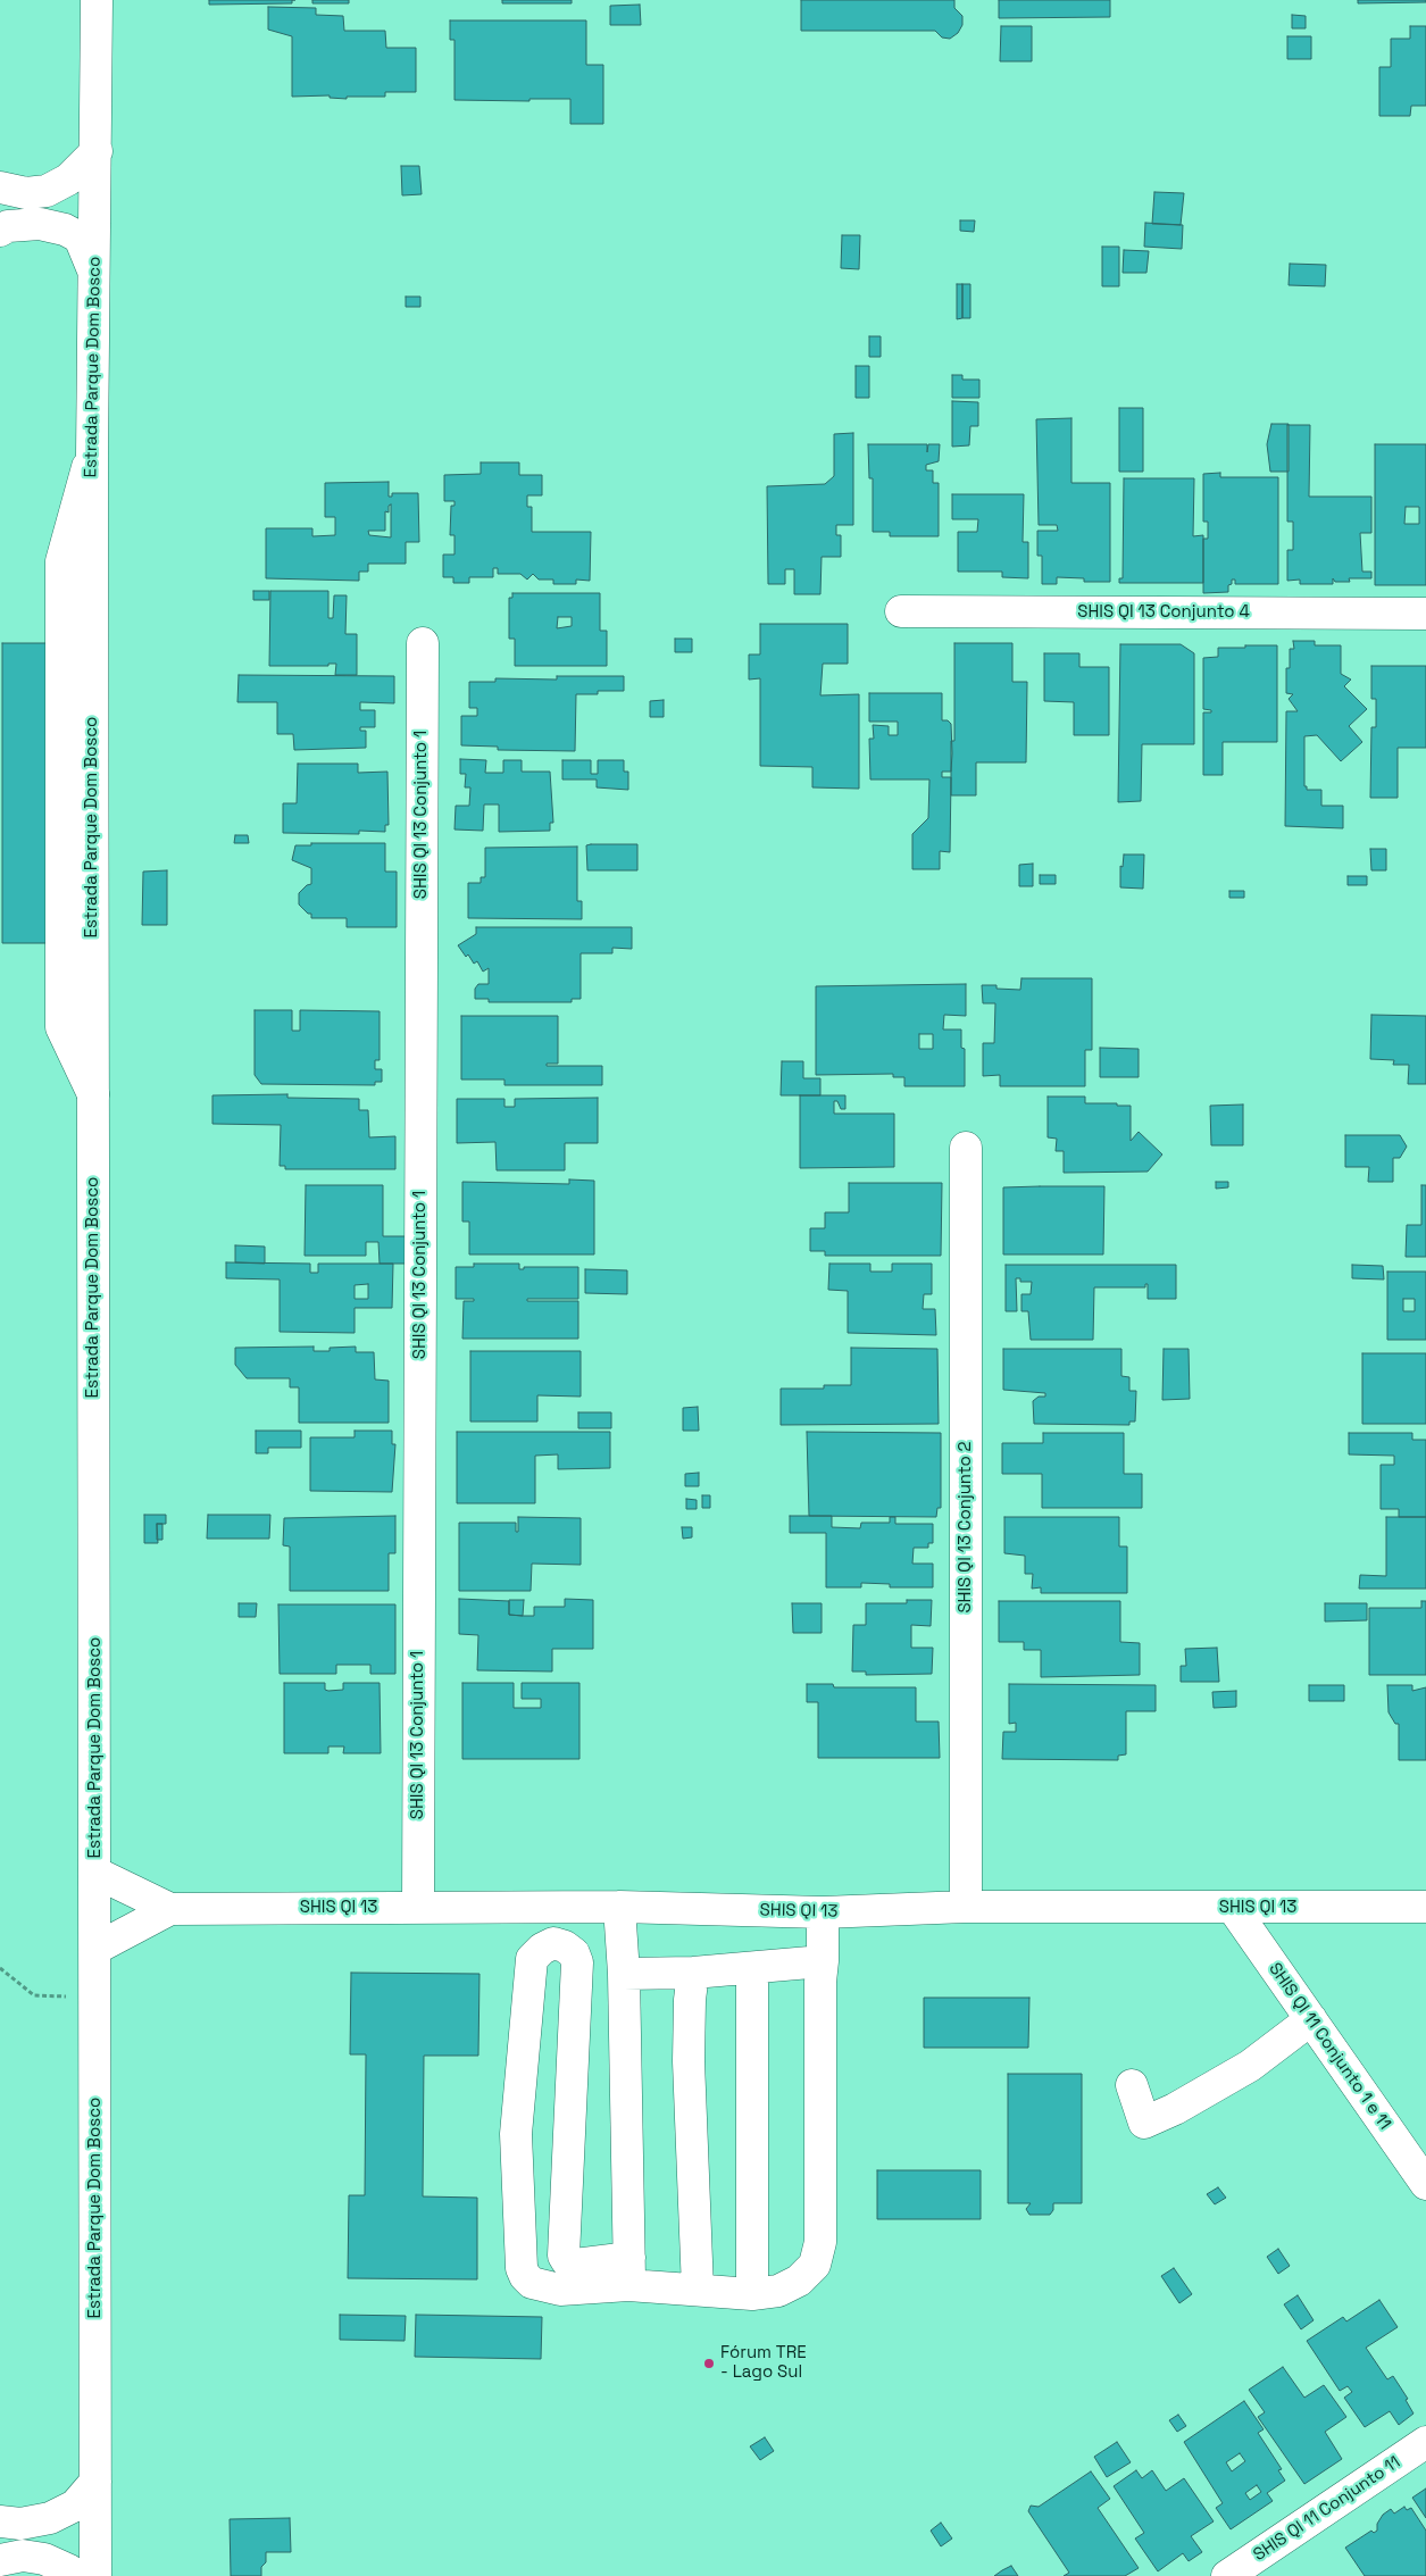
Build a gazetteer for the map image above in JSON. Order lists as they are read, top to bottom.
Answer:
{
  "streets": {
    "street": [
      "Estrada Parque Dom Bosco",
      "SHIS QI 13 Conjunto 4",
      "SHIS QI 13 Conjunto 1",
      "SHIS QI 13 Conjunto 2",
      "SHIS QI 13",
      "SHIS QI 11 Conjunto 1 e 11",
      "SHIS QI 11 Conjunto 11"
    ]
  },
  "crossings": [
    ["Estrada Parque Dom Bosco", "SHIS QI 13"],
    ["SHIS QI 13 Conjunto 1", "SHIS QI 13"],
    ["SHIS QI 13 Conjunto 2", "SHIS QI 13"],
    ["SHIS QI 13", "SHIS QI 11 Conjunto 1 e 11"]
  ],
  "places": ["Fórum TRE - Lago Sul"]
}
